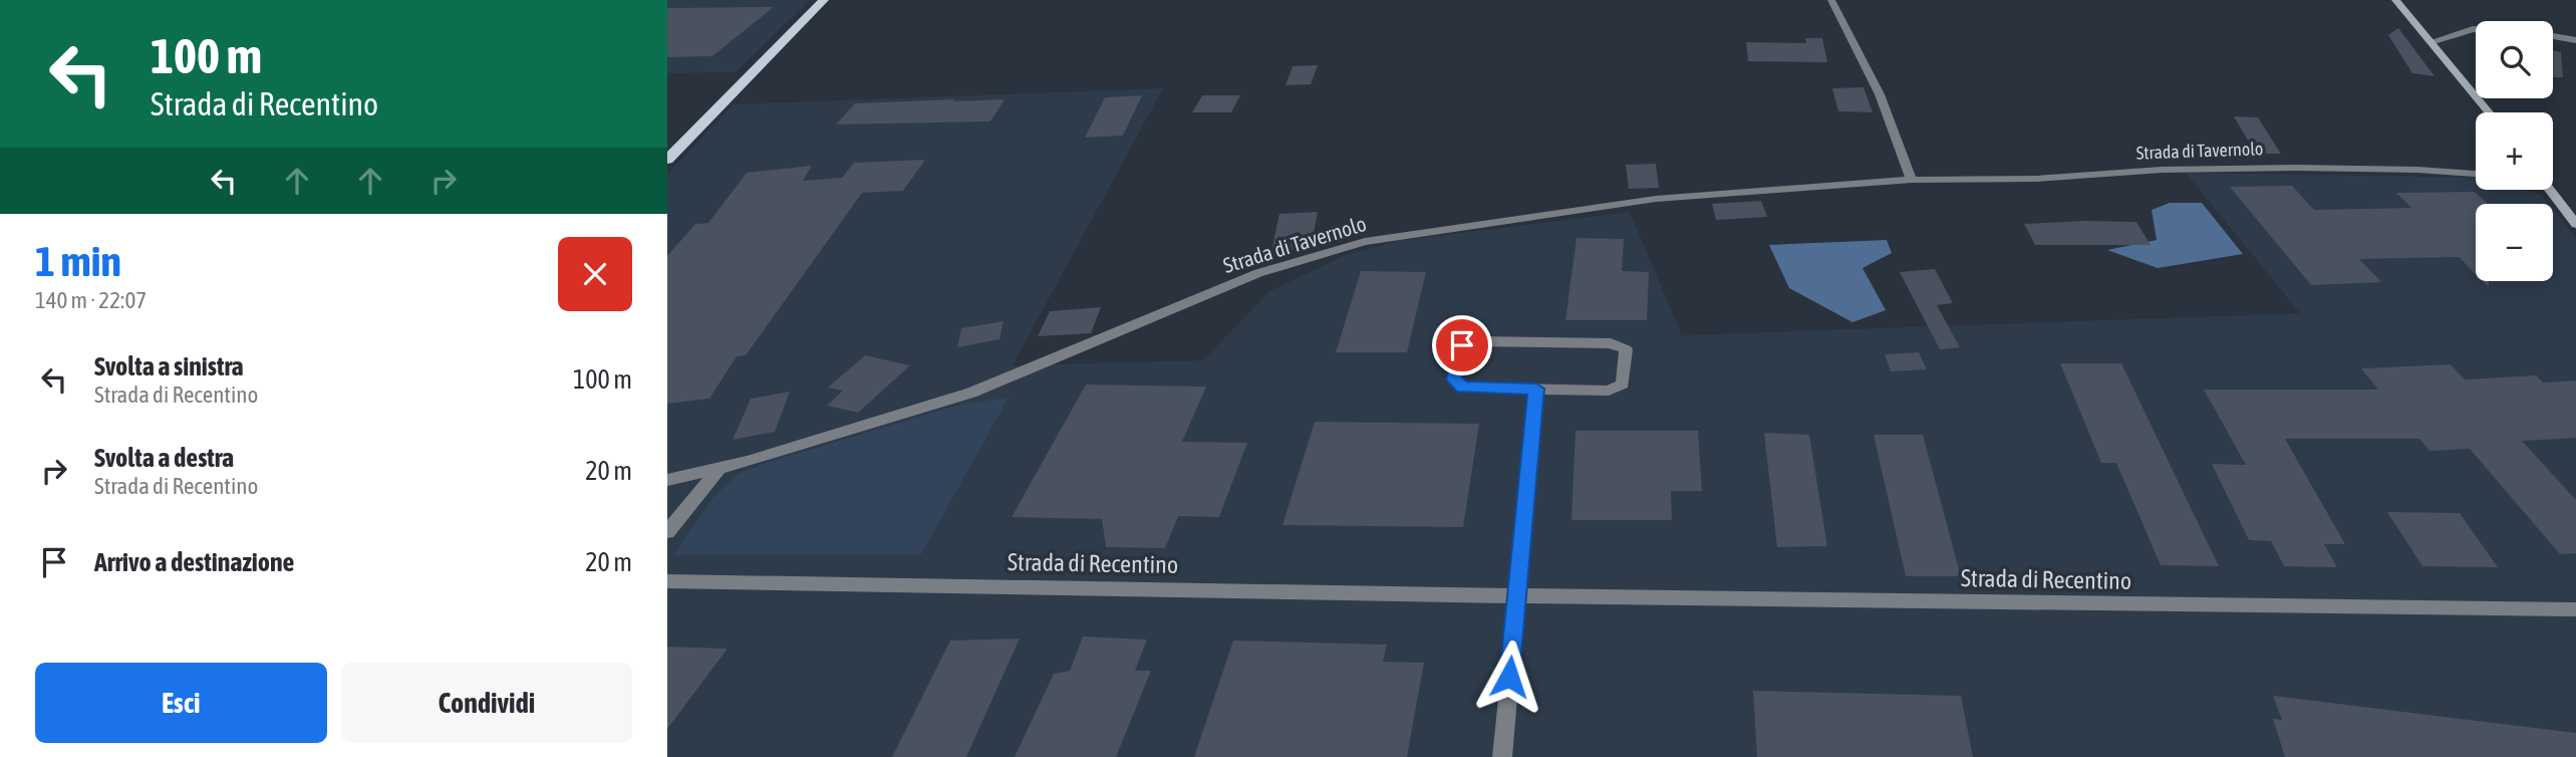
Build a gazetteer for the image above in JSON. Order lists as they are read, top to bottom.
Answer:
{
  "streets": {
    "street": ["Strada di Tavernolo", "Strada di Recentino"]
  },
  "page": {
    "turn": ["100 m", "Strada di Recentino"],
    "map_buttons": ["+", "−"],
    "heading": ["1 min", "140 m · 22:07"],
    "list": [
      {
        "name": "Svolta a sinistra",
        "note": "Strada di Recentino",
        "value": "100 m"
      },
      {
        "name": "Svolta a destra",
        "note": "Strada di Recentino",
        "value": "20 m"
      },
      {
        "name": "Arrivo a destinazione",
        "value": "20 m"
      }
    ],
    "buttons": ["Esci", "Condividi"]
  }
}
